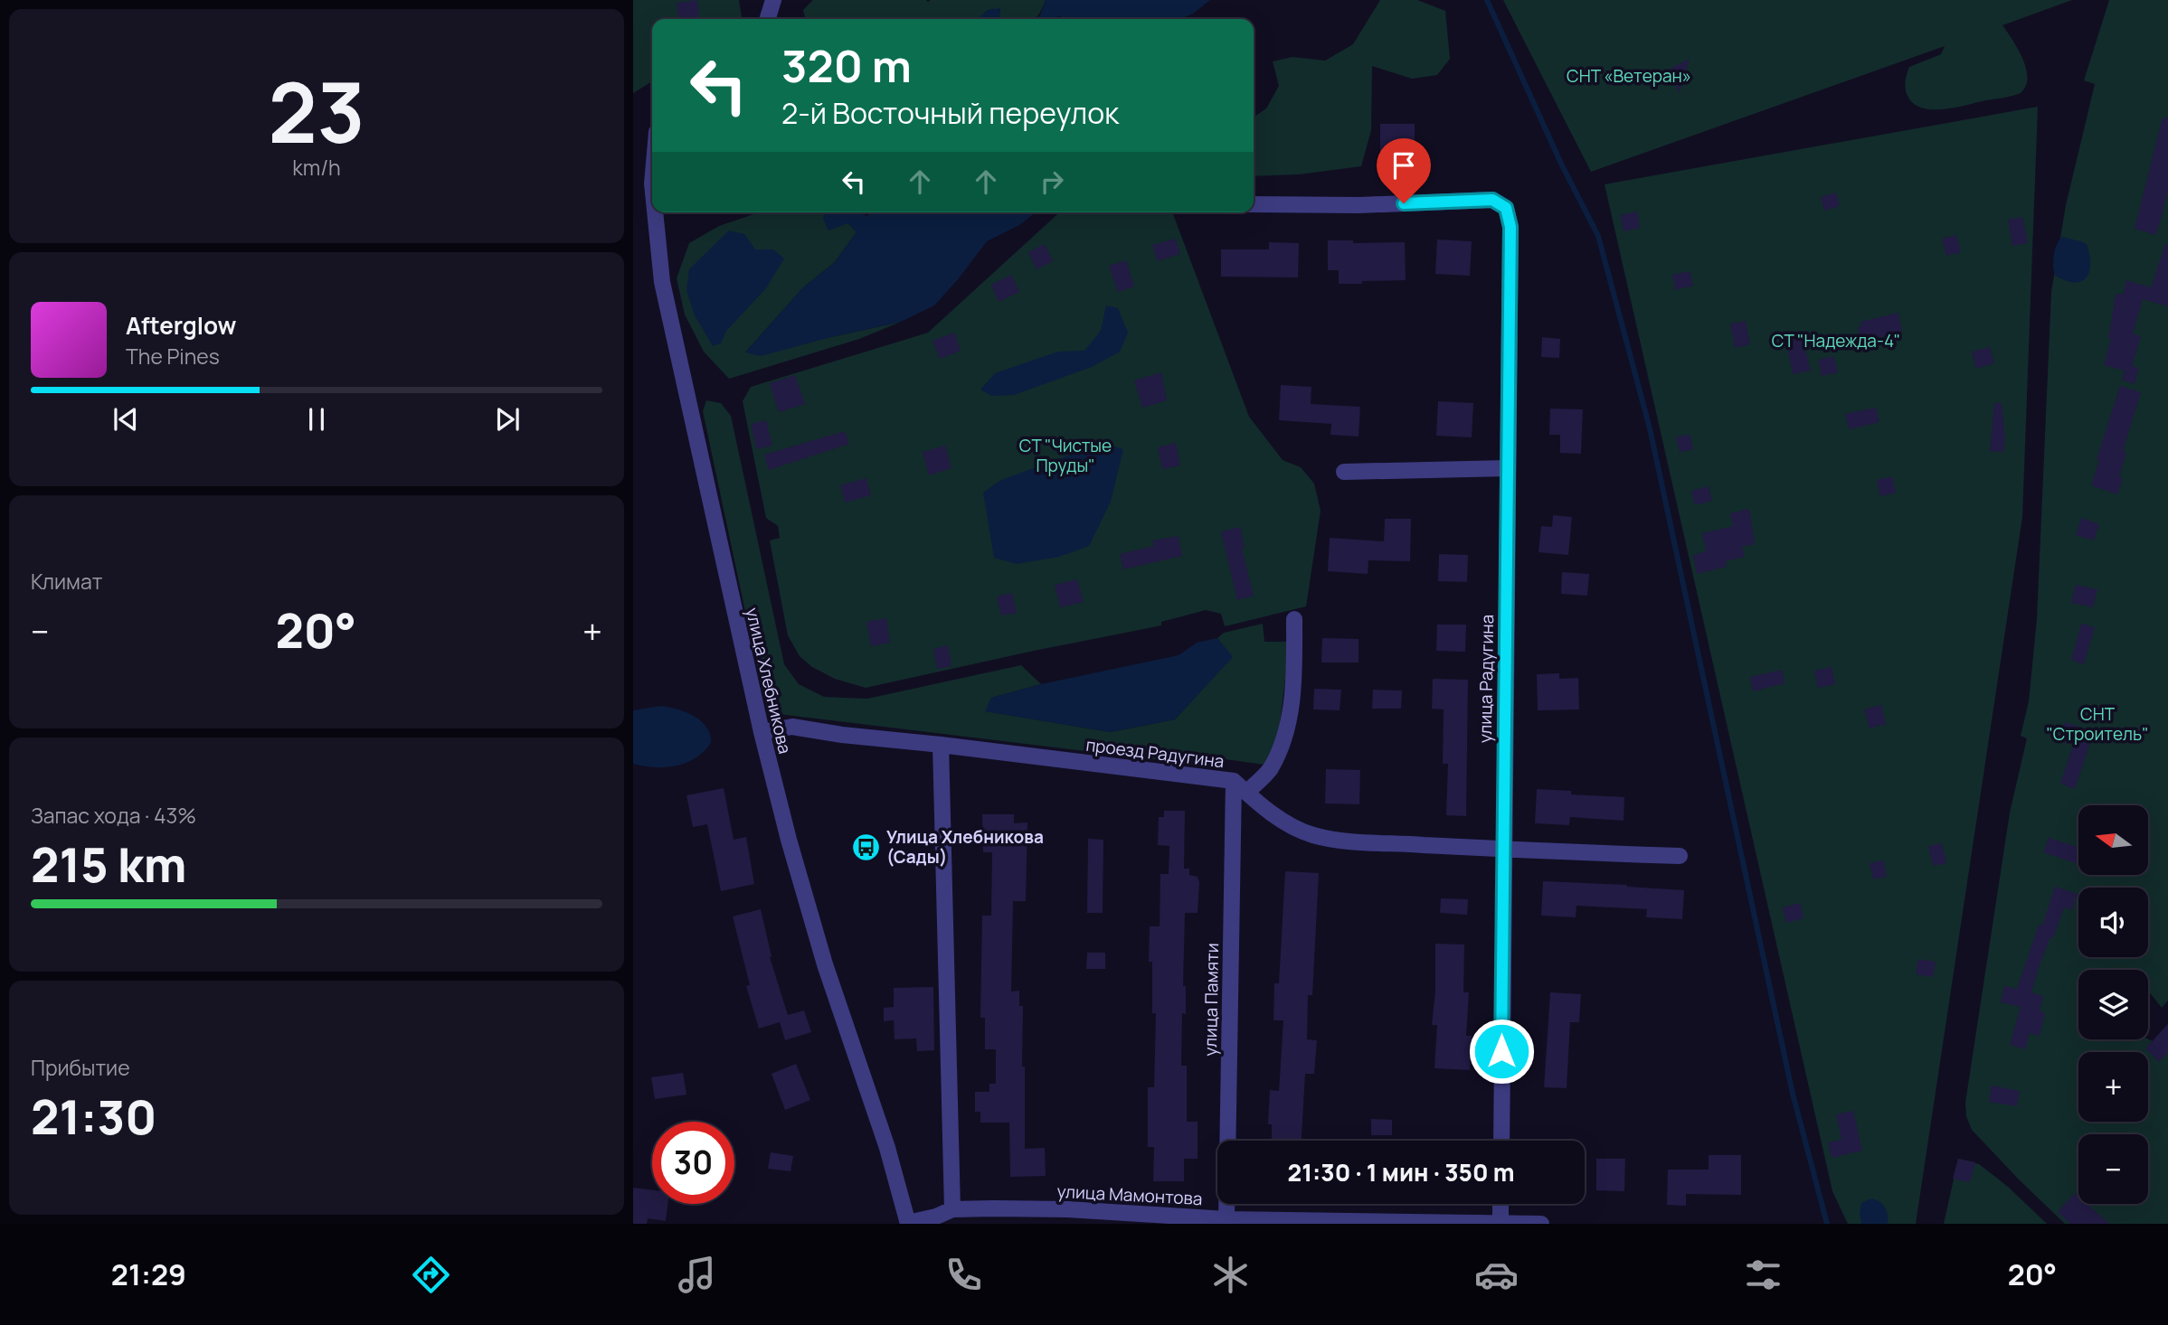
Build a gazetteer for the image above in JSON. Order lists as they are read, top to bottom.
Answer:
{
  "streets": {
    "street": [
      "улица Радугина",
      "улица Хлебникова",
      "проезд Радугина",
      "улица Памяти",
      "улица Мамонтова"
    ]
  },
  "crossings": [
    ["улица Радугина", "проезд Радугина"],
    ["улица Хлебникова", "проезд Радугина"],
    ["улица Хлебникова", "улица Мамонтова"],
    ["проезд Радугина", "улица Памяти"],
    ["улица Памяти", "улица Мамонтова"]
  ],
  "parks": [
    "СНТ «Ветеран»",
    "СТ \"Надежда-4\"",
    "СТ \"Чистые Пруды\"",
    "СНТ \"Строитель\""
  ],
  "places": {
    "bus stop": ["Улица Хлебникова (Сады)"]
  },
  "north": "left",
  "page": {
    "tile": [
      ["23", "km/h"],
      "Климат",
      ["Запас хода · 43%", "215 km"],
      ["Прибытие", "21:30"]
    ],
    "turn": ["320 m", "2-й Восточный переулок"],
    "song": ["Afterglow", "The Pines"],
    "heat": ["−", "20°", "+"],
    "map_buttons": ["+", "−"],
    "limit": "30",
    "trip": "21:30 · 1 мин · 350 m",
    "tabs": ["21:29", "20°"]
  }
}
